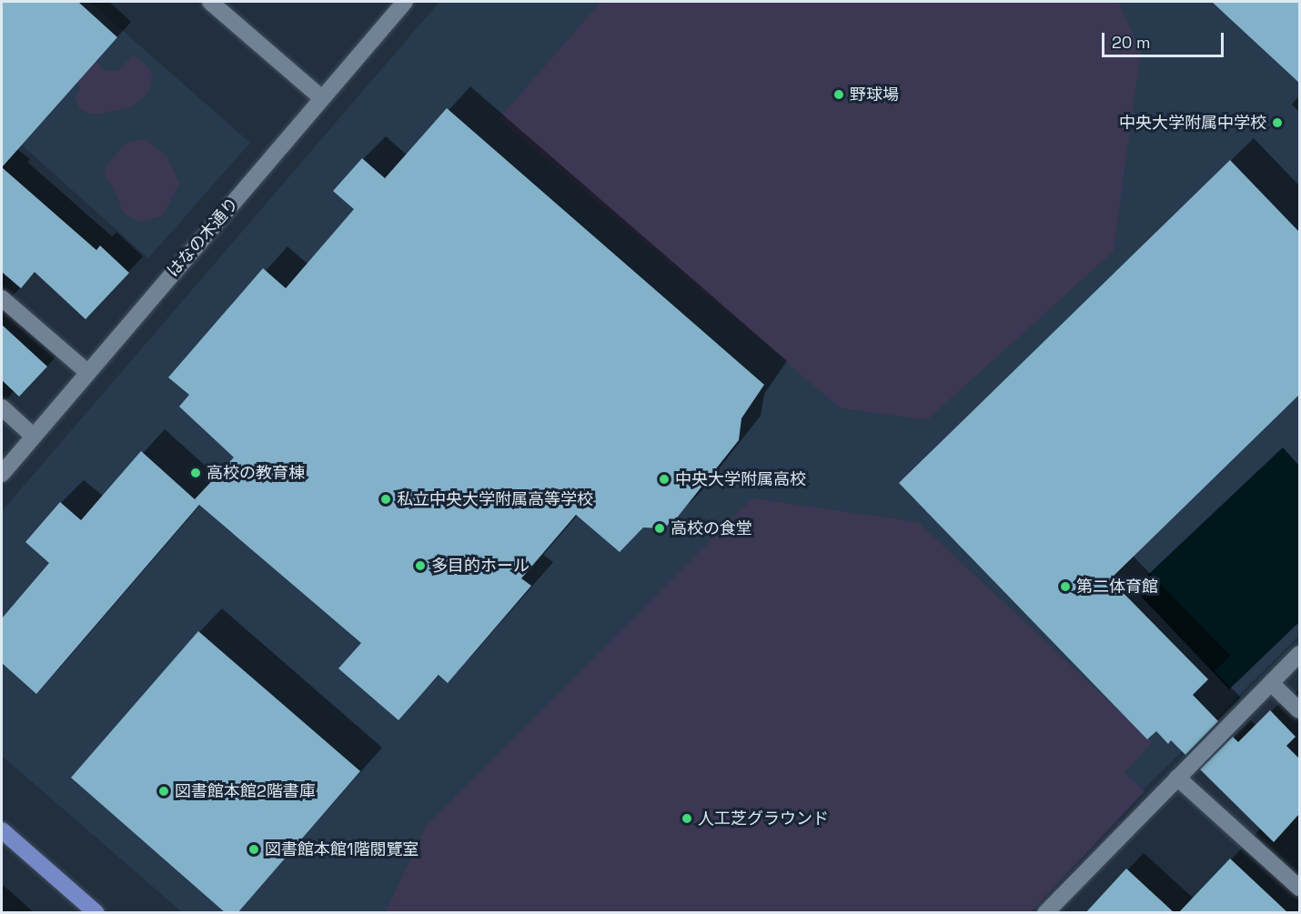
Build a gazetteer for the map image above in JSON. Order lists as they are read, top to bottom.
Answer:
{
  "streets": {
    "street": ["はなの木通り"]
  },
  "places": [
    "野球場",
    "中央大学附属中学校",
    "高校の教育棟",
    "中央大学附属高校",
    "私立中央大学附属高等学校",
    "高校の食堂",
    "多目的ホール",
    "第二体育館",
    "図書館本館2階書庫",
    "人工芝グラウンド",
    "図書館本館1階閱覽室"
  ],
  "scale_bar": "20 m"
}
